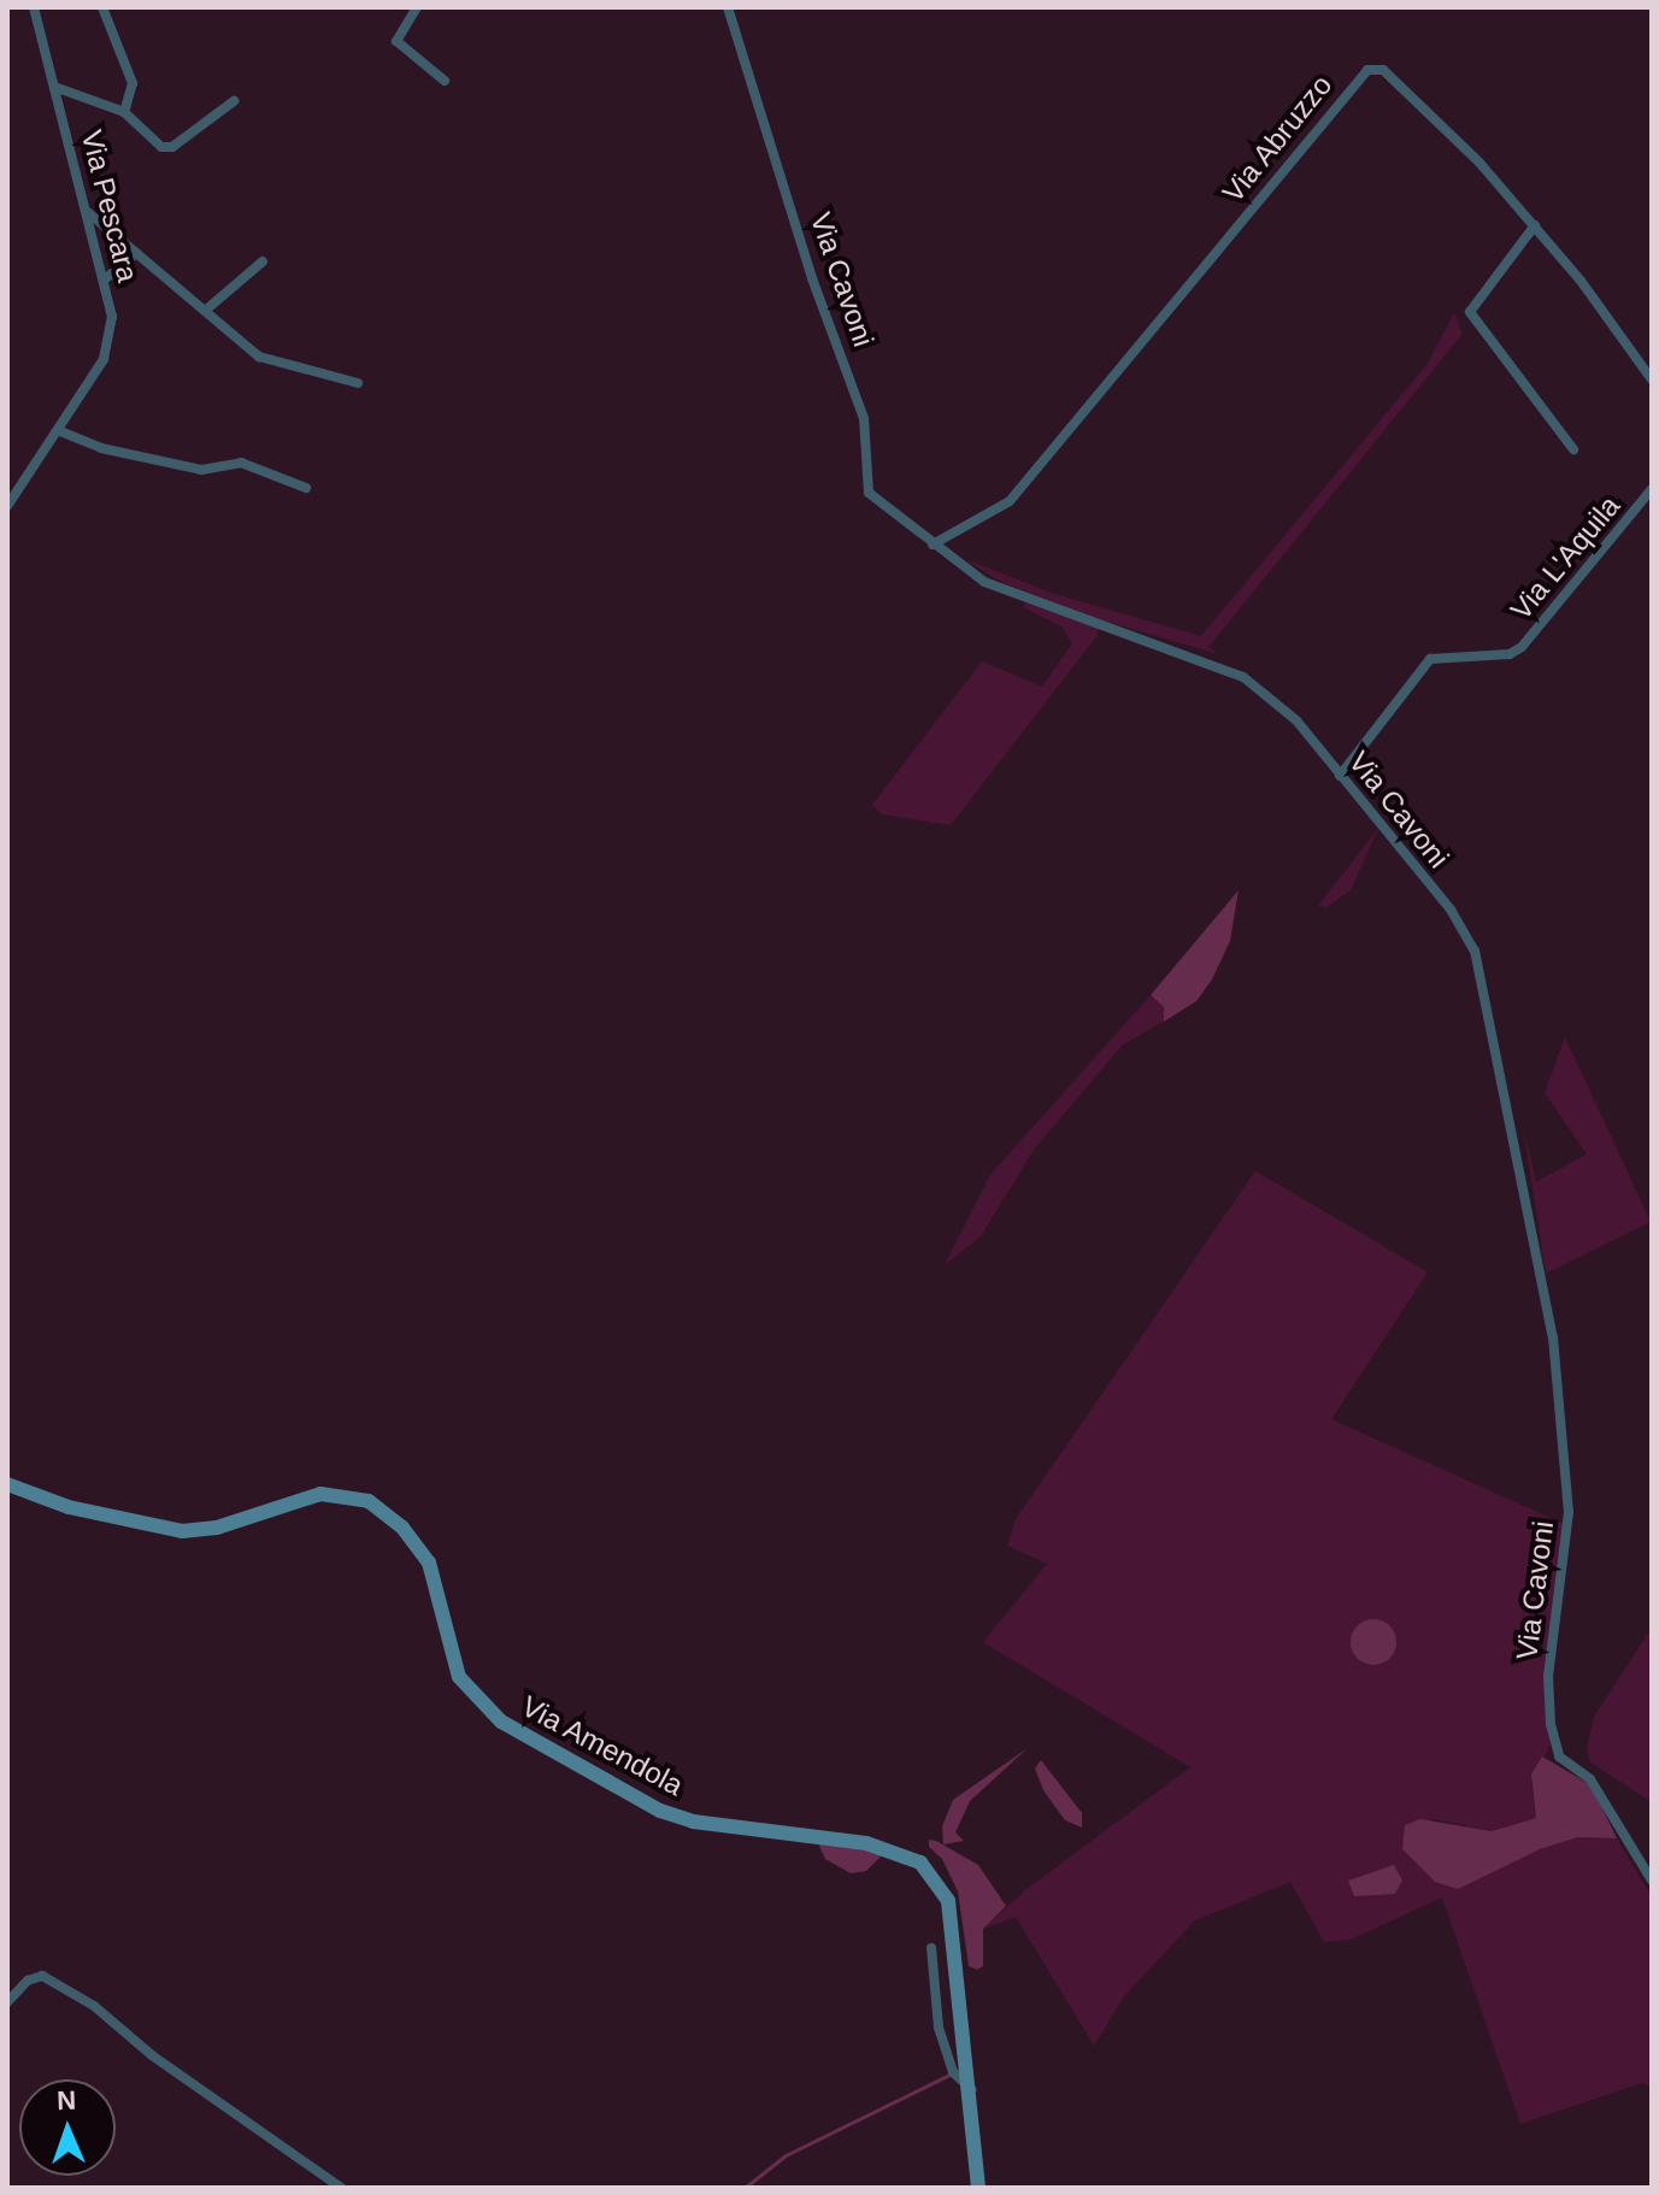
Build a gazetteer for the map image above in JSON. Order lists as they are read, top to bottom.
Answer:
{
  "streets": {
    "main road": ["Via Amendola"],
    "street": [
      "Via Abruzzo",
      "Via Pescara",
      "Via Cavoni",
      "Via L'Aquila"
    ]
  },
  "crossings": [
    ["Via Abruzzo", "Via Cavoni"],
    ["Via Cavoni", "Via L'Aquila"]
  ],
  "north": "top"
}
